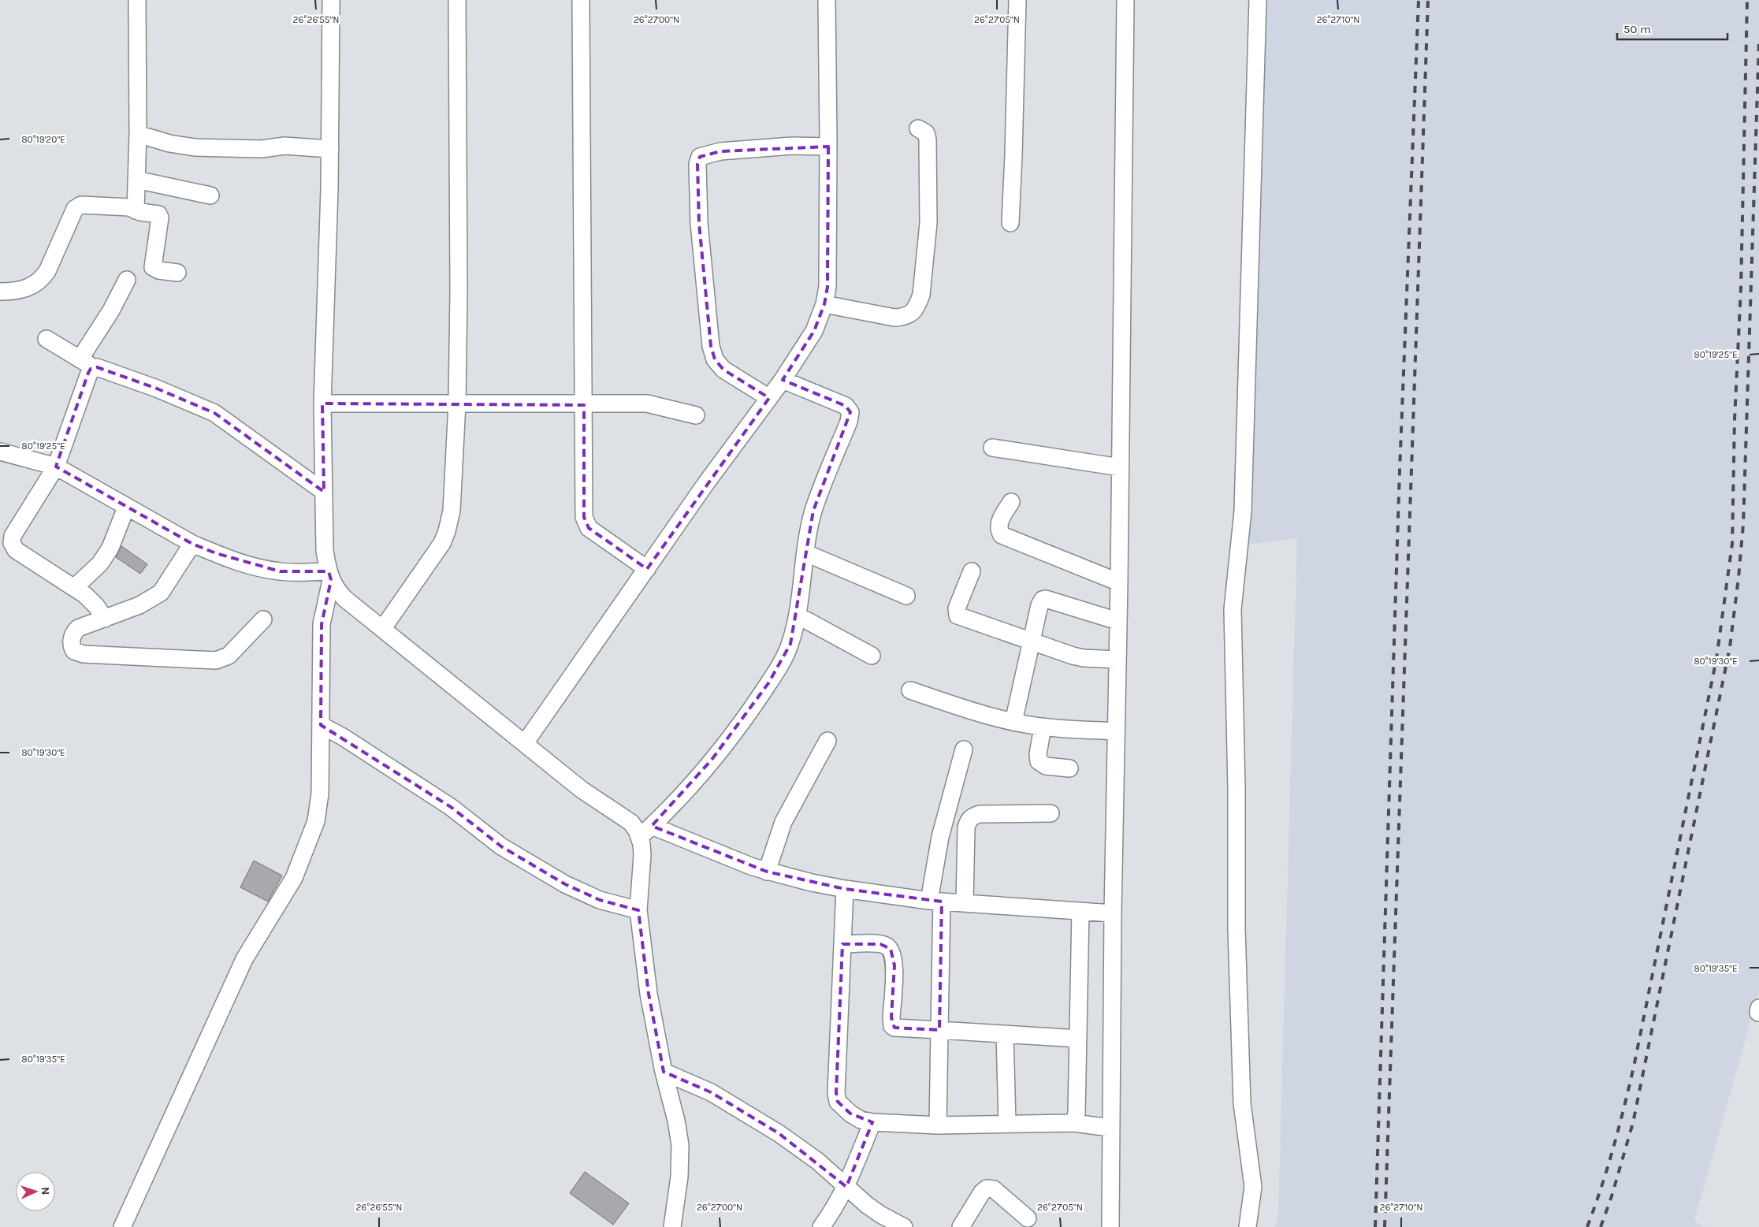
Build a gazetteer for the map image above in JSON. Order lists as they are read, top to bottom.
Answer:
{
  "scale_bar": "50 m",
  "north": "right",
  "coordinates": [
    "26°26'55\"N",
    "26°27'00\"N",
    "26°27'05\"N",
    "26°27'10\"N",
    "80°19'20\"E",
    "80°19'25\"E",
    "80°19'30\"E",
    "80°19'35\"E"
  ]
}
